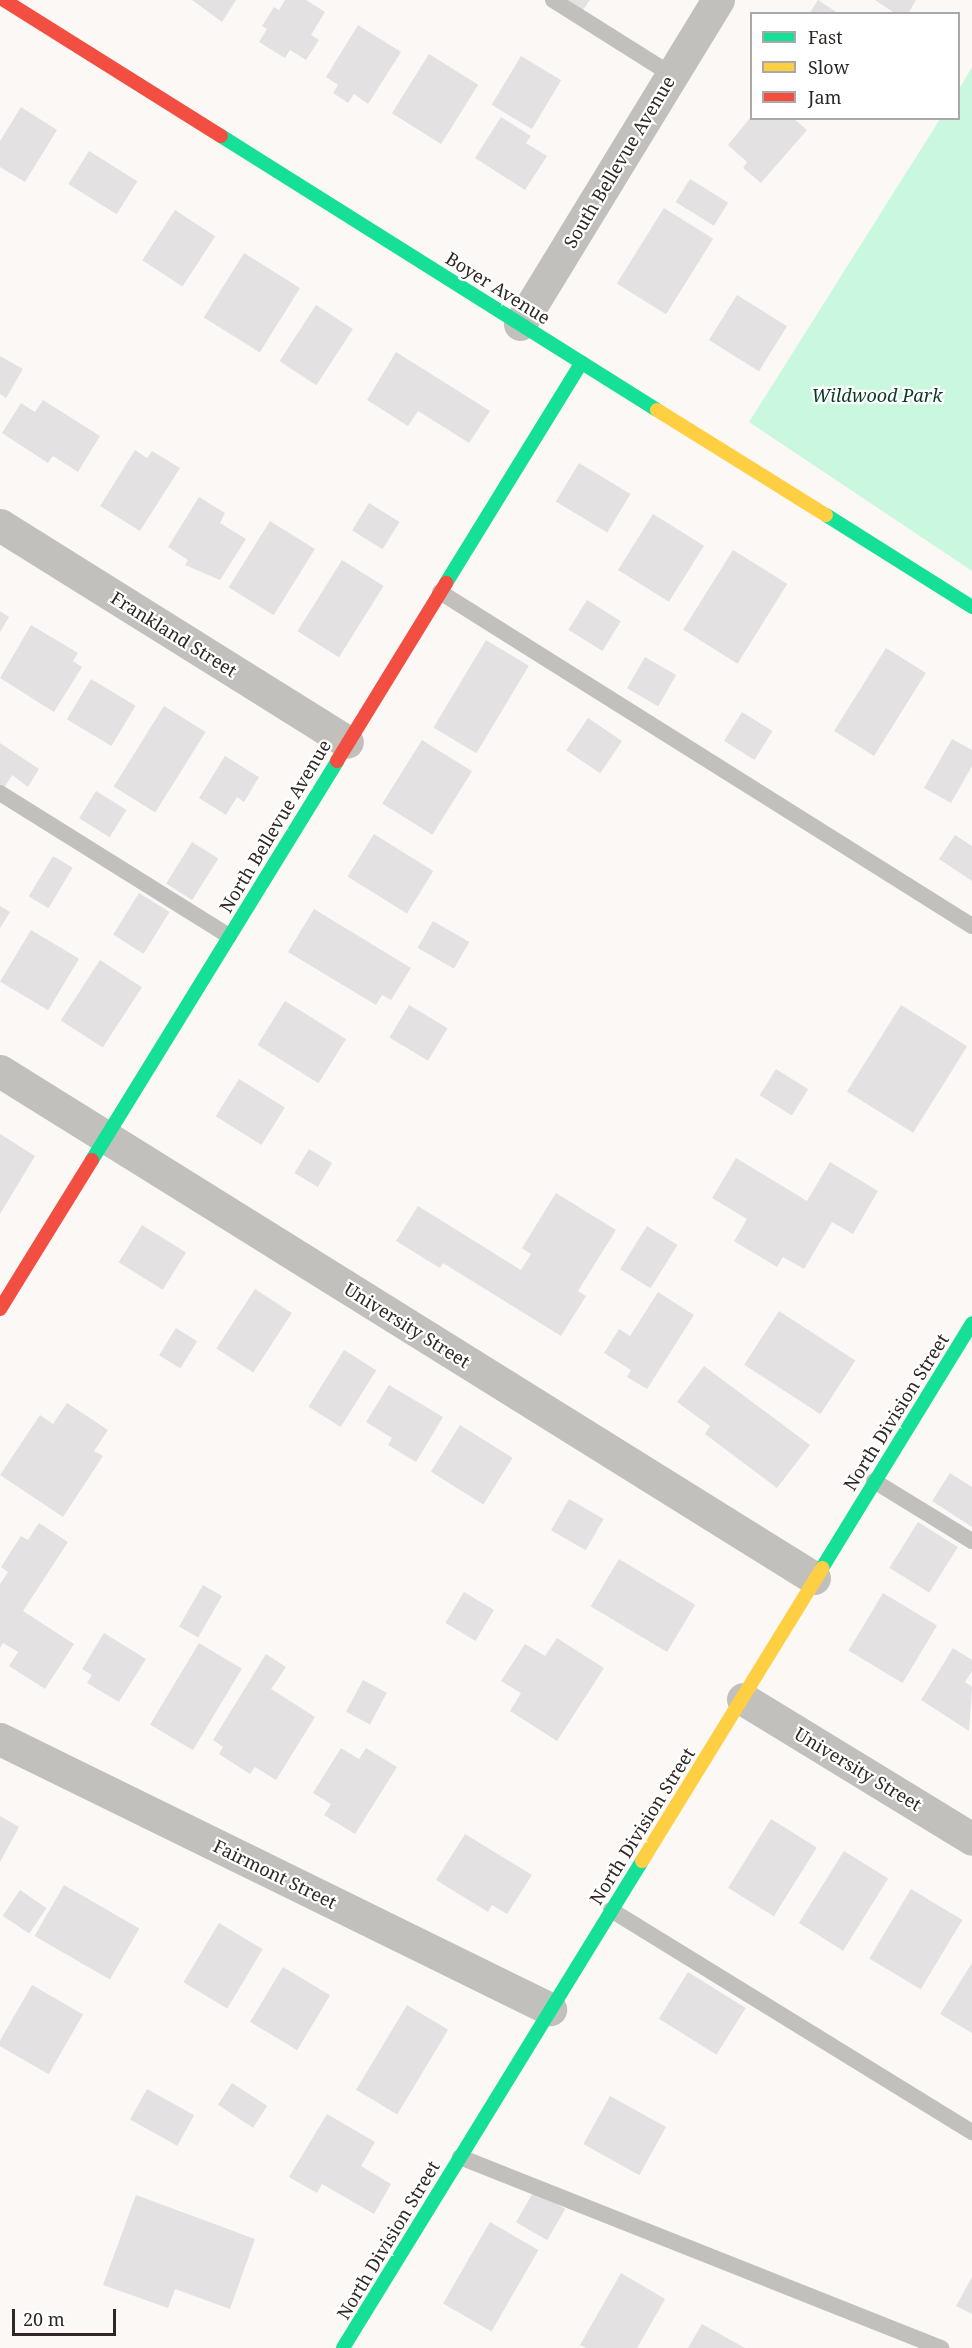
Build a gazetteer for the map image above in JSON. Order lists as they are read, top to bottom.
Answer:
{
  "streets": {
    "street": [
      "South Bellevue Avenue",
      "Boyer Avenue",
      "Frankland Street",
      "North Bellevue Avenue",
      "University Street",
      "North Division Street",
      "Fairmont Street"
    ]
  },
  "crossings": [
    ["South Bellevue Avenue", "Boyer Avenue"],
    ["Boyer Avenue", "North Bellevue Avenue"],
    ["Frankland Street", "North Bellevue Avenue"],
    ["North Bellevue Avenue", "University Street"],
    ["University Street", "North Division Street"],
    ["North Division Street", "Fairmont Street"]
  ],
  "parks": ["Wildwood Park"],
  "legend": ["Fast", "Slow", "Jam"],
  "scale_bar": "20 m"
}
